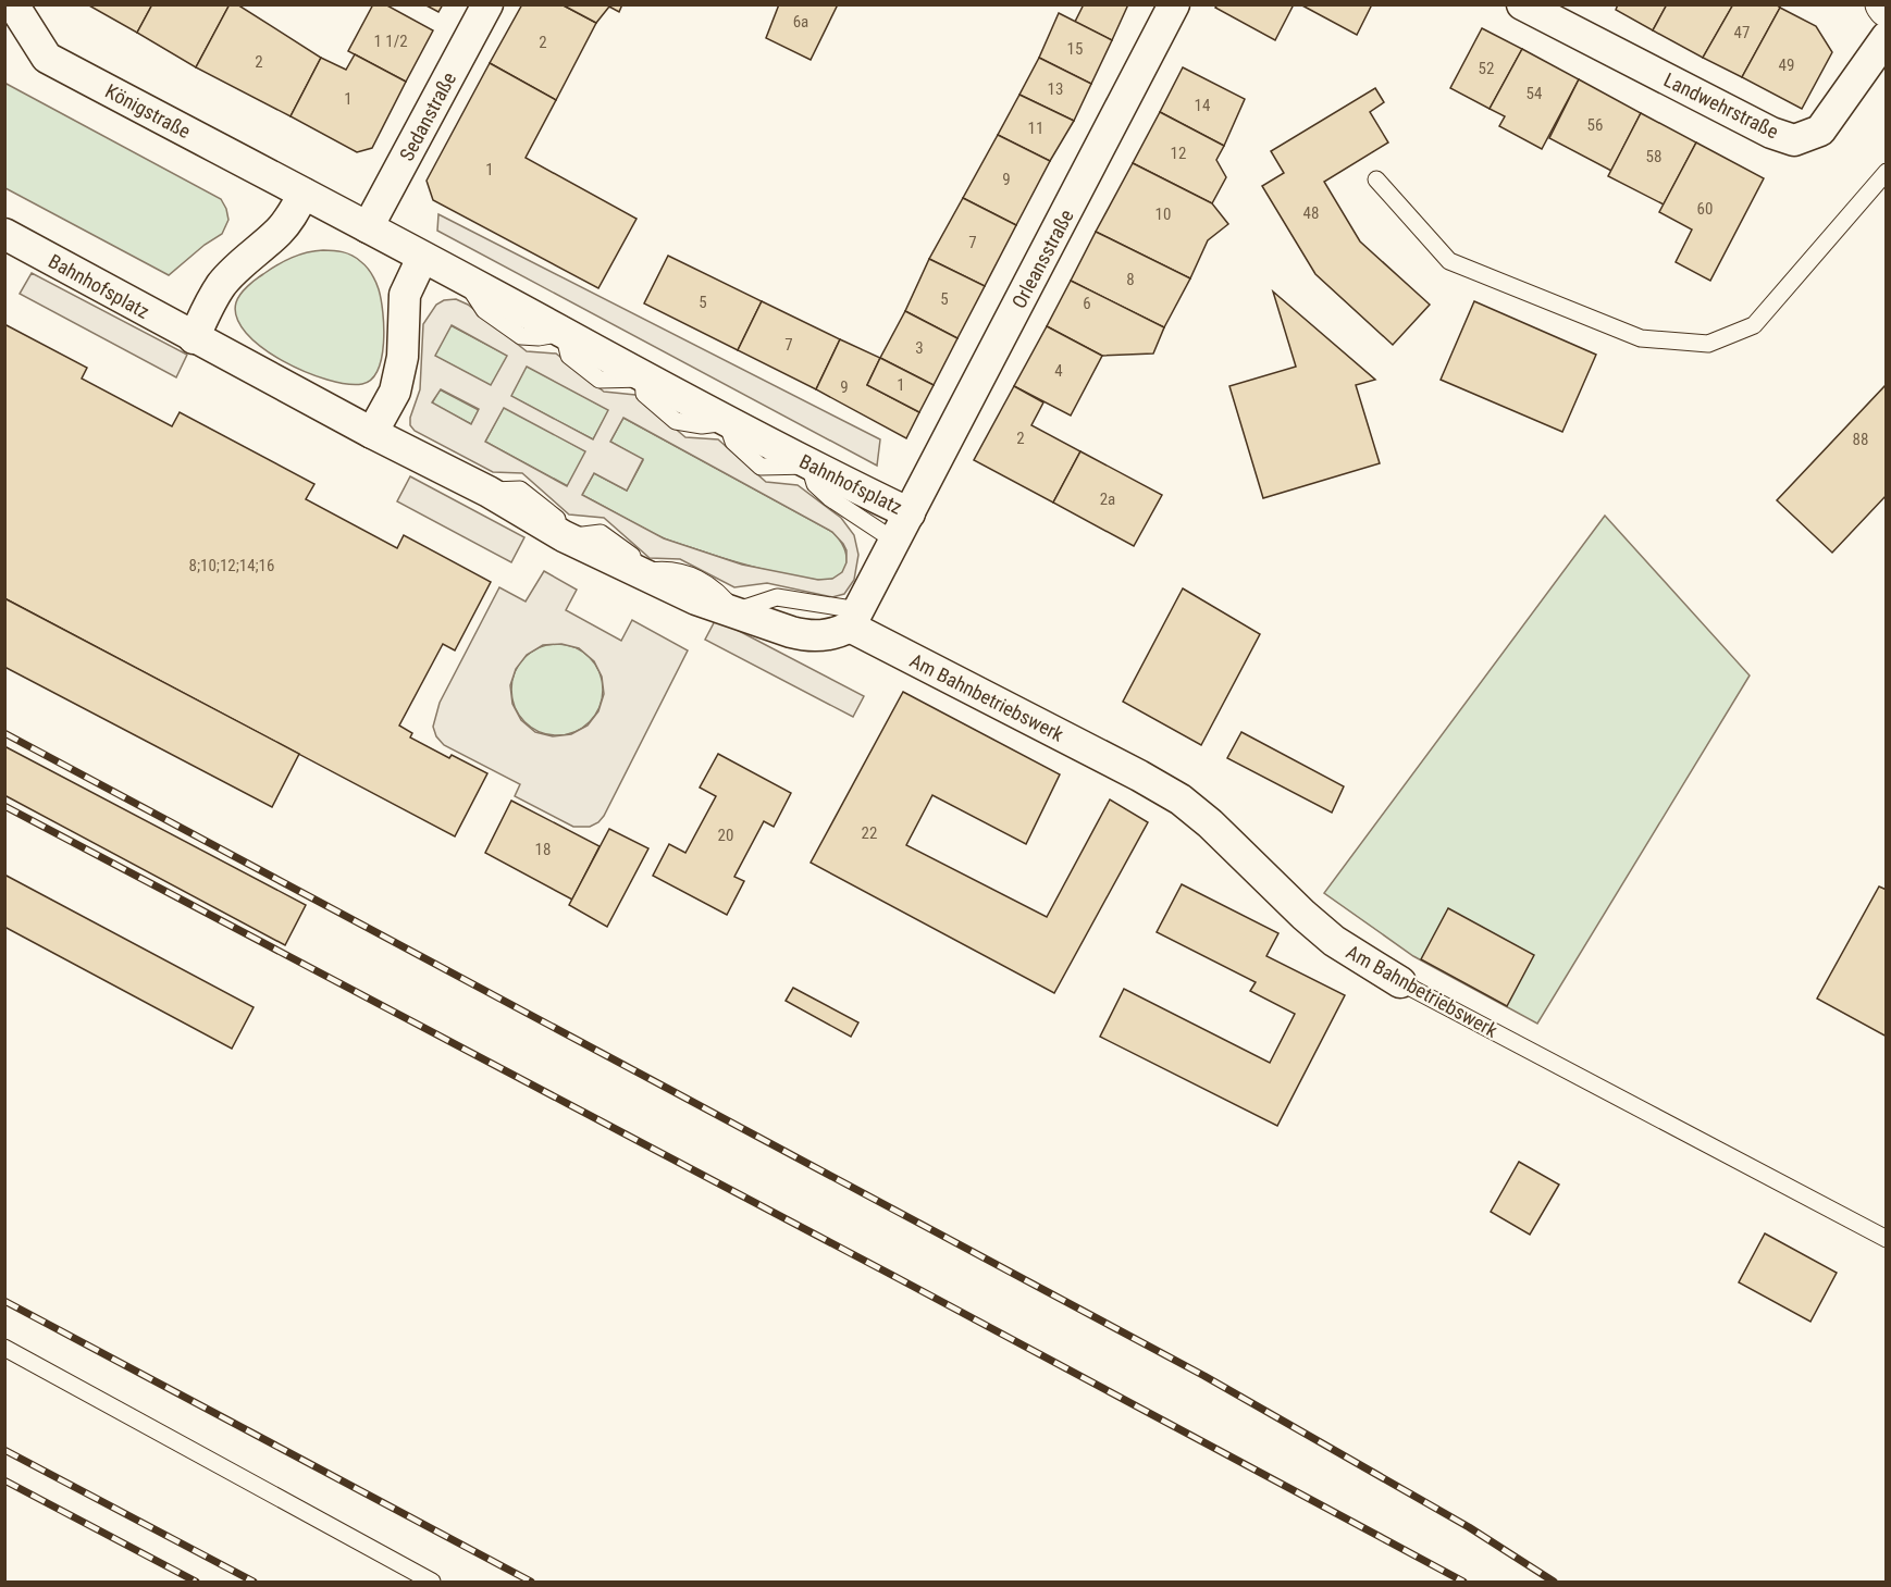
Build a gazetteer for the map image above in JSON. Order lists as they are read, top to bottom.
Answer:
{
  "streets": {
    "street": [
      "Landwehrstraße",
      "Königstraße",
      "Sedanstraße",
      "Orleansstraße",
      "Bahnhofsplatz",
      "Am Bahnbetriebswerk"
    ]
  },
  "crossings": [
    ["Königstraße", "Bahnhofsplatz"],
    ["Sedanstraße", "Bahnhofsplatz"],
    ["Orleansstraße", "Bahnhofsplatz"],
    ["Bahnhofsplatz", "Am Bahnbetriebswerk"]
  ],
  "house_numbers": [
    "6a",
    "47",
    "1 1/2",
    "2",
    "15",
    "2",
    "49",
    "52",
    "13",
    "54",
    "1",
    "14",
    "56",
    "11",
    "12",
    "58",
    "1",
    "9",
    "60",
    "48",
    "10",
    "7",
    "8",
    "5",
    "5",
    "6",
    "7",
    "3",
    "4",
    "1",
    "9",
    "2",
    "88",
    "2a",
    "8;10;12;14;16",
    "22",
    "20",
    "18"
  ]
}
